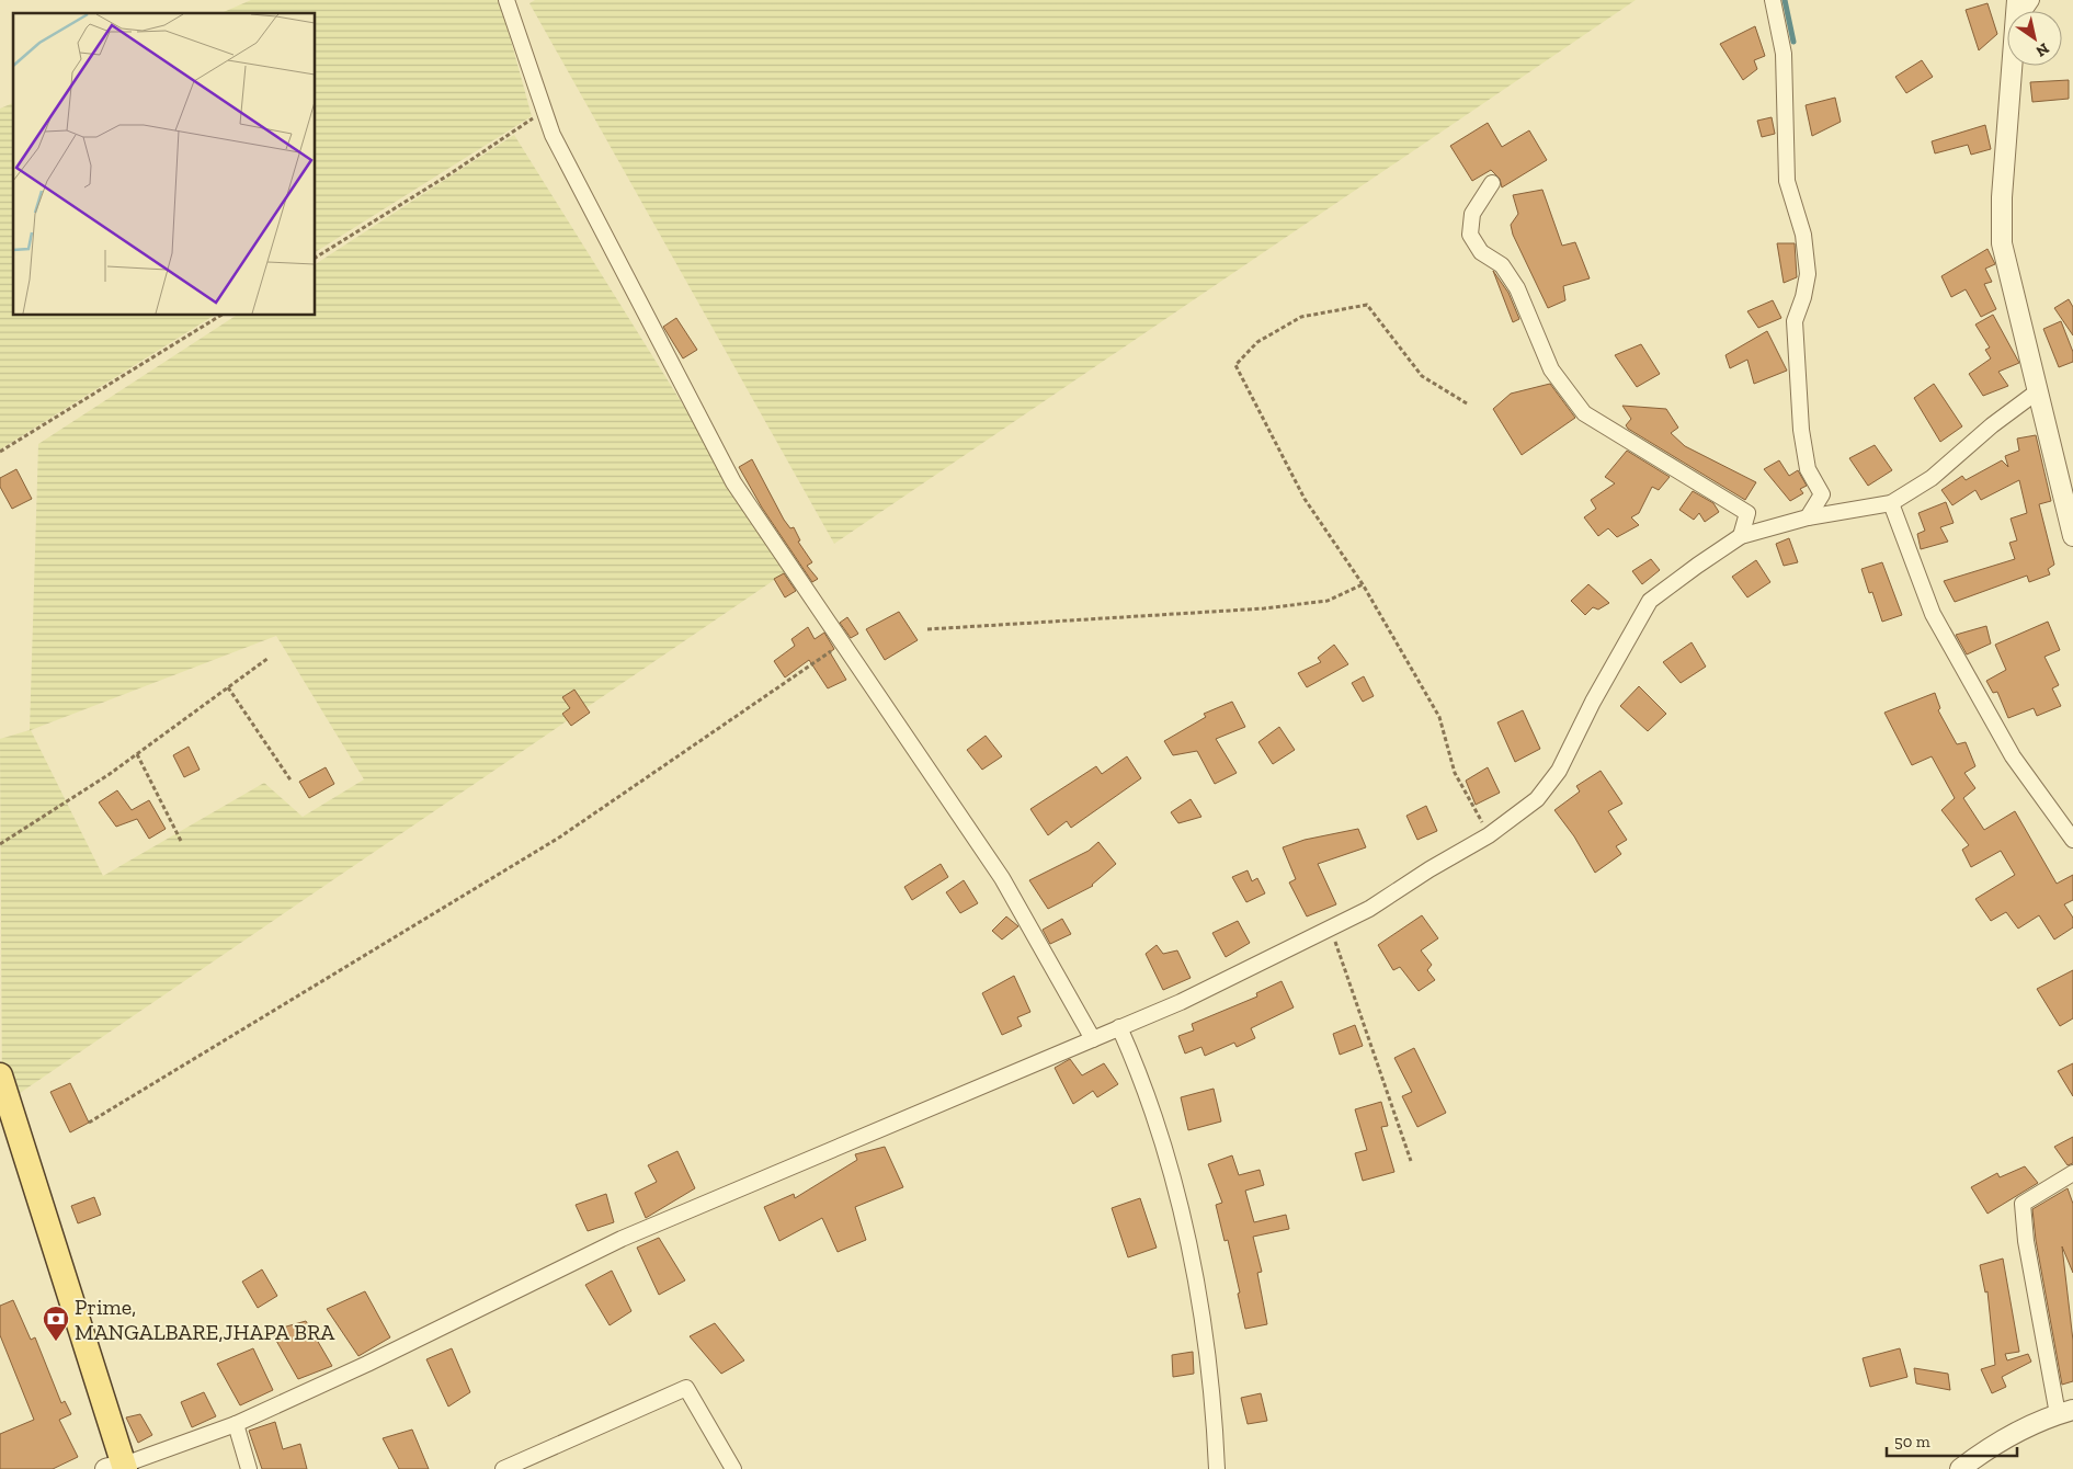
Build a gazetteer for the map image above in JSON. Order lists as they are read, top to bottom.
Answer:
{
  "places": {
    "bank": ["Prime, MANGALBARE,JHAPA BRA"]
  },
  "scale_bar": "50 m",
  "north": "bottom right"
}
